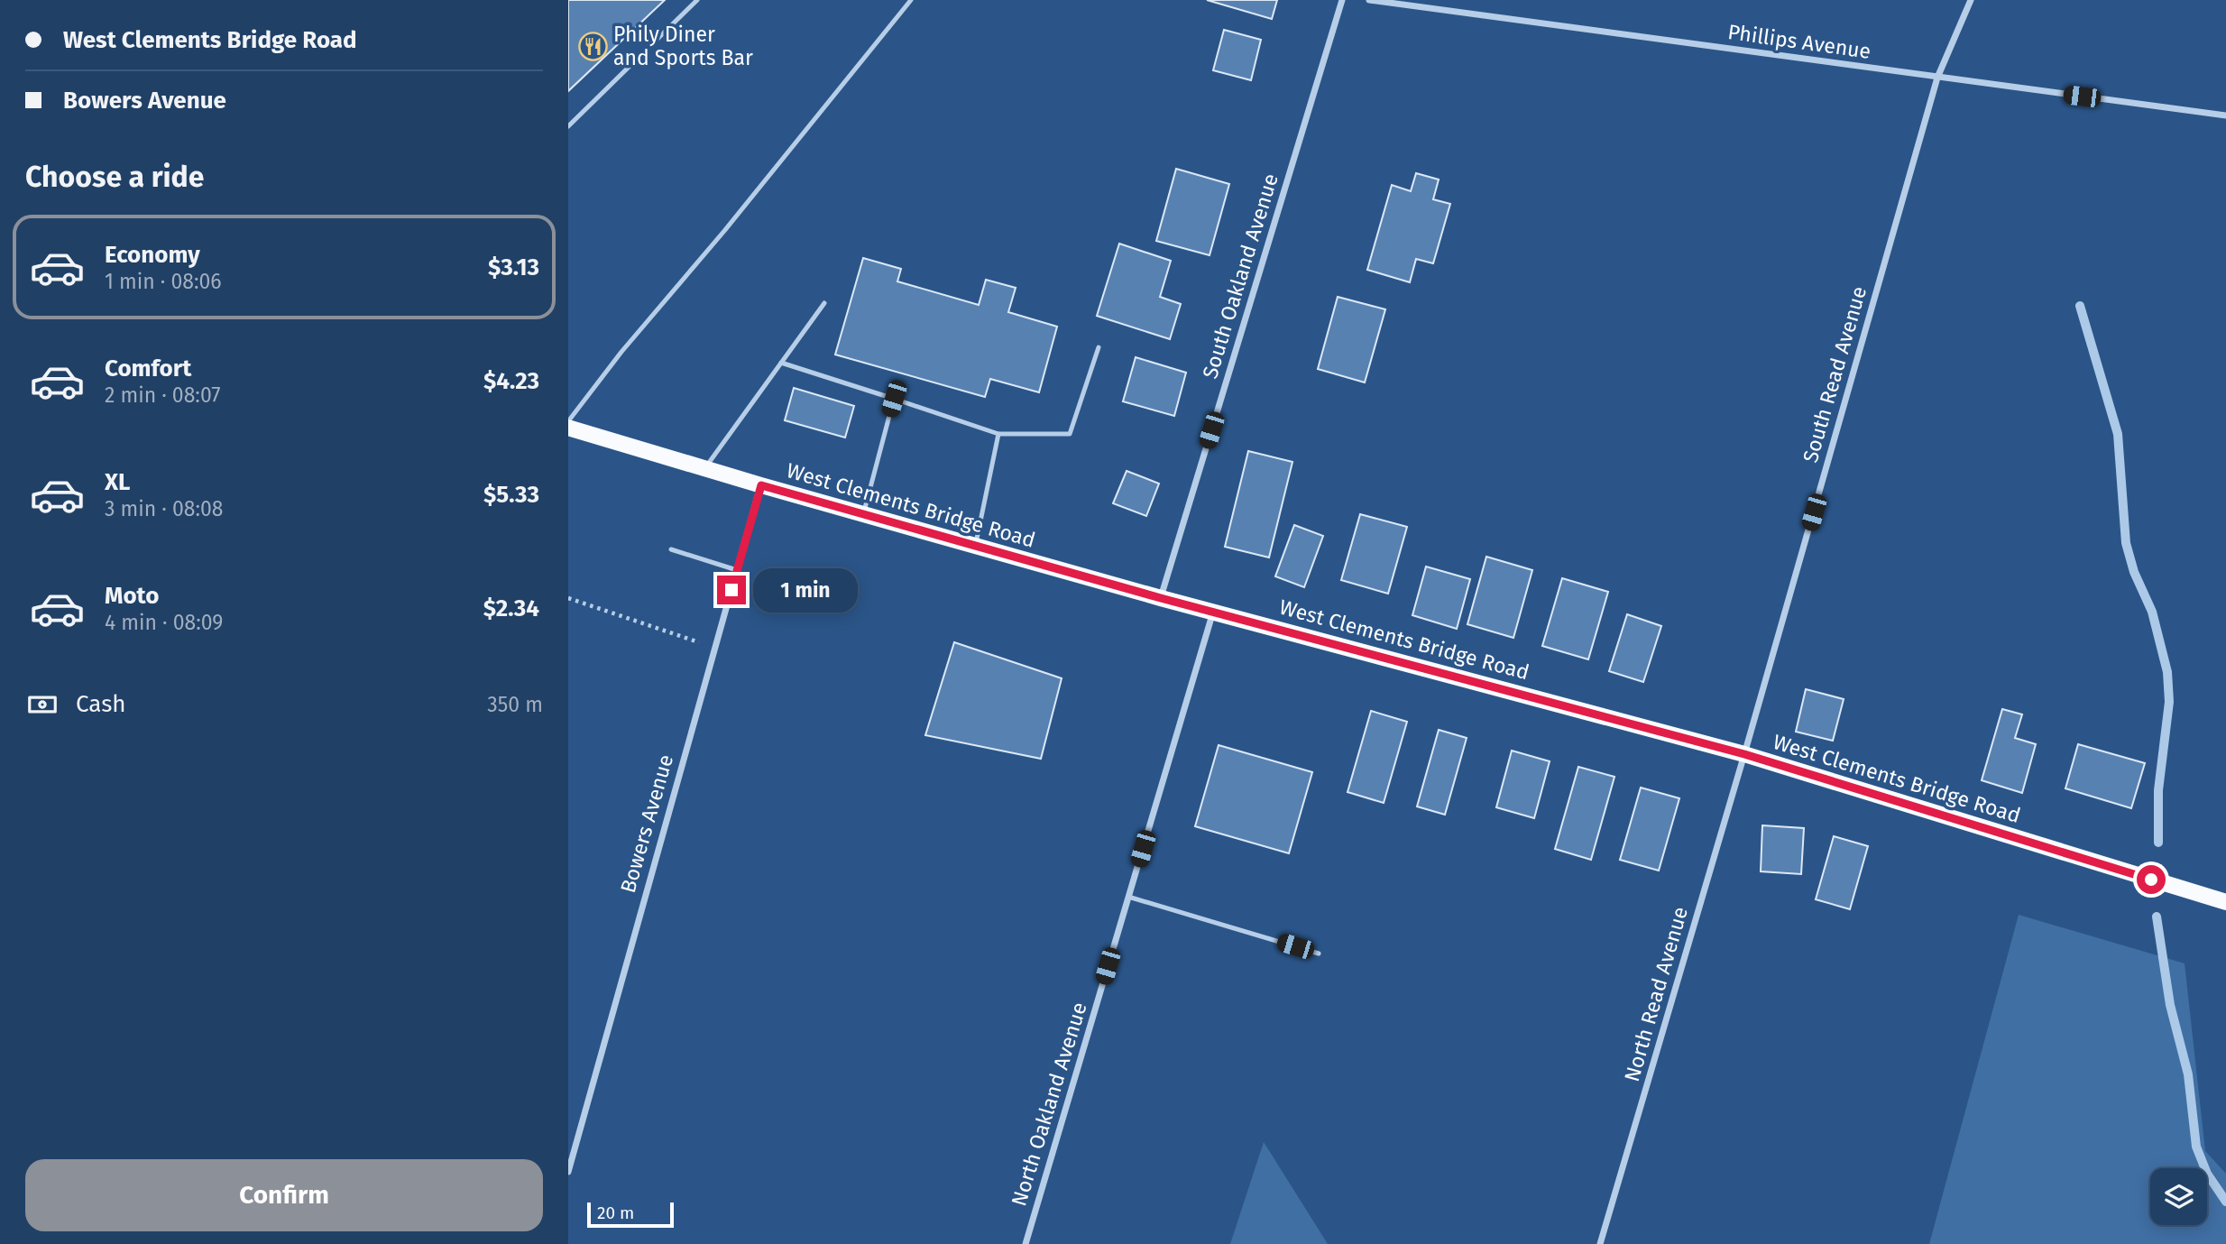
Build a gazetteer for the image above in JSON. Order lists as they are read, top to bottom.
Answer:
{
  "streets": {
    "main road": ["West Clements Bridge Road"],
    "street": [
      "Phillips Avenue",
      "South Oakland Avenue",
      "South Read Avenue",
      "Bowers Avenue",
      "North Read Avenue",
      "North Oakland Avenue"
    ]
  },
  "crossings": [
    ["Phillips Avenue", "South Read Avenue"],
    ["South Oakland Avenue", "West Clements Bridge Road"],
    ["South Read Avenue", "West Clements Bridge Road"],
    ["South Read Avenue", "North Read Avenue"],
    ["West Clements Bridge Road", "Bowers Avenue"],
    ["West Clements Bridge Road", "North Read Avenue"],
    ["West Clements Bridge Road", "North Oakland Avenue"]
  ],
  "places": {
    "restaurant": ["Phily Diner and Sports Bar"]
  },
  "scale_bar": "20 m",
  "page": {
    "banner": ["West Clements Bridge Road", "Bowers Avenue"],
    "heading": "Choose a ride",
    "list": [
      {
        "name": "Economy",
        "note": "1 min · 08:06",
        "value": "$3.13"
      },
      {
        "name": "Comfort",
        "note": "2 min · 08:07",
        "value": "$4.23"
      },
      {
        "name": "XL",
        "note": "3 min · 08:08",
        "value": "$5.33"
      },
      {
        "name": "Moto",
        "note": "4 min · 08:09",
        "value": "$2.34"
      }
    ],
    "bubble": "1 min",
    "pay": ["Cash", "350 m"],
    "buttons": "Confirm",
    "scale": "20 m"
  }
}
